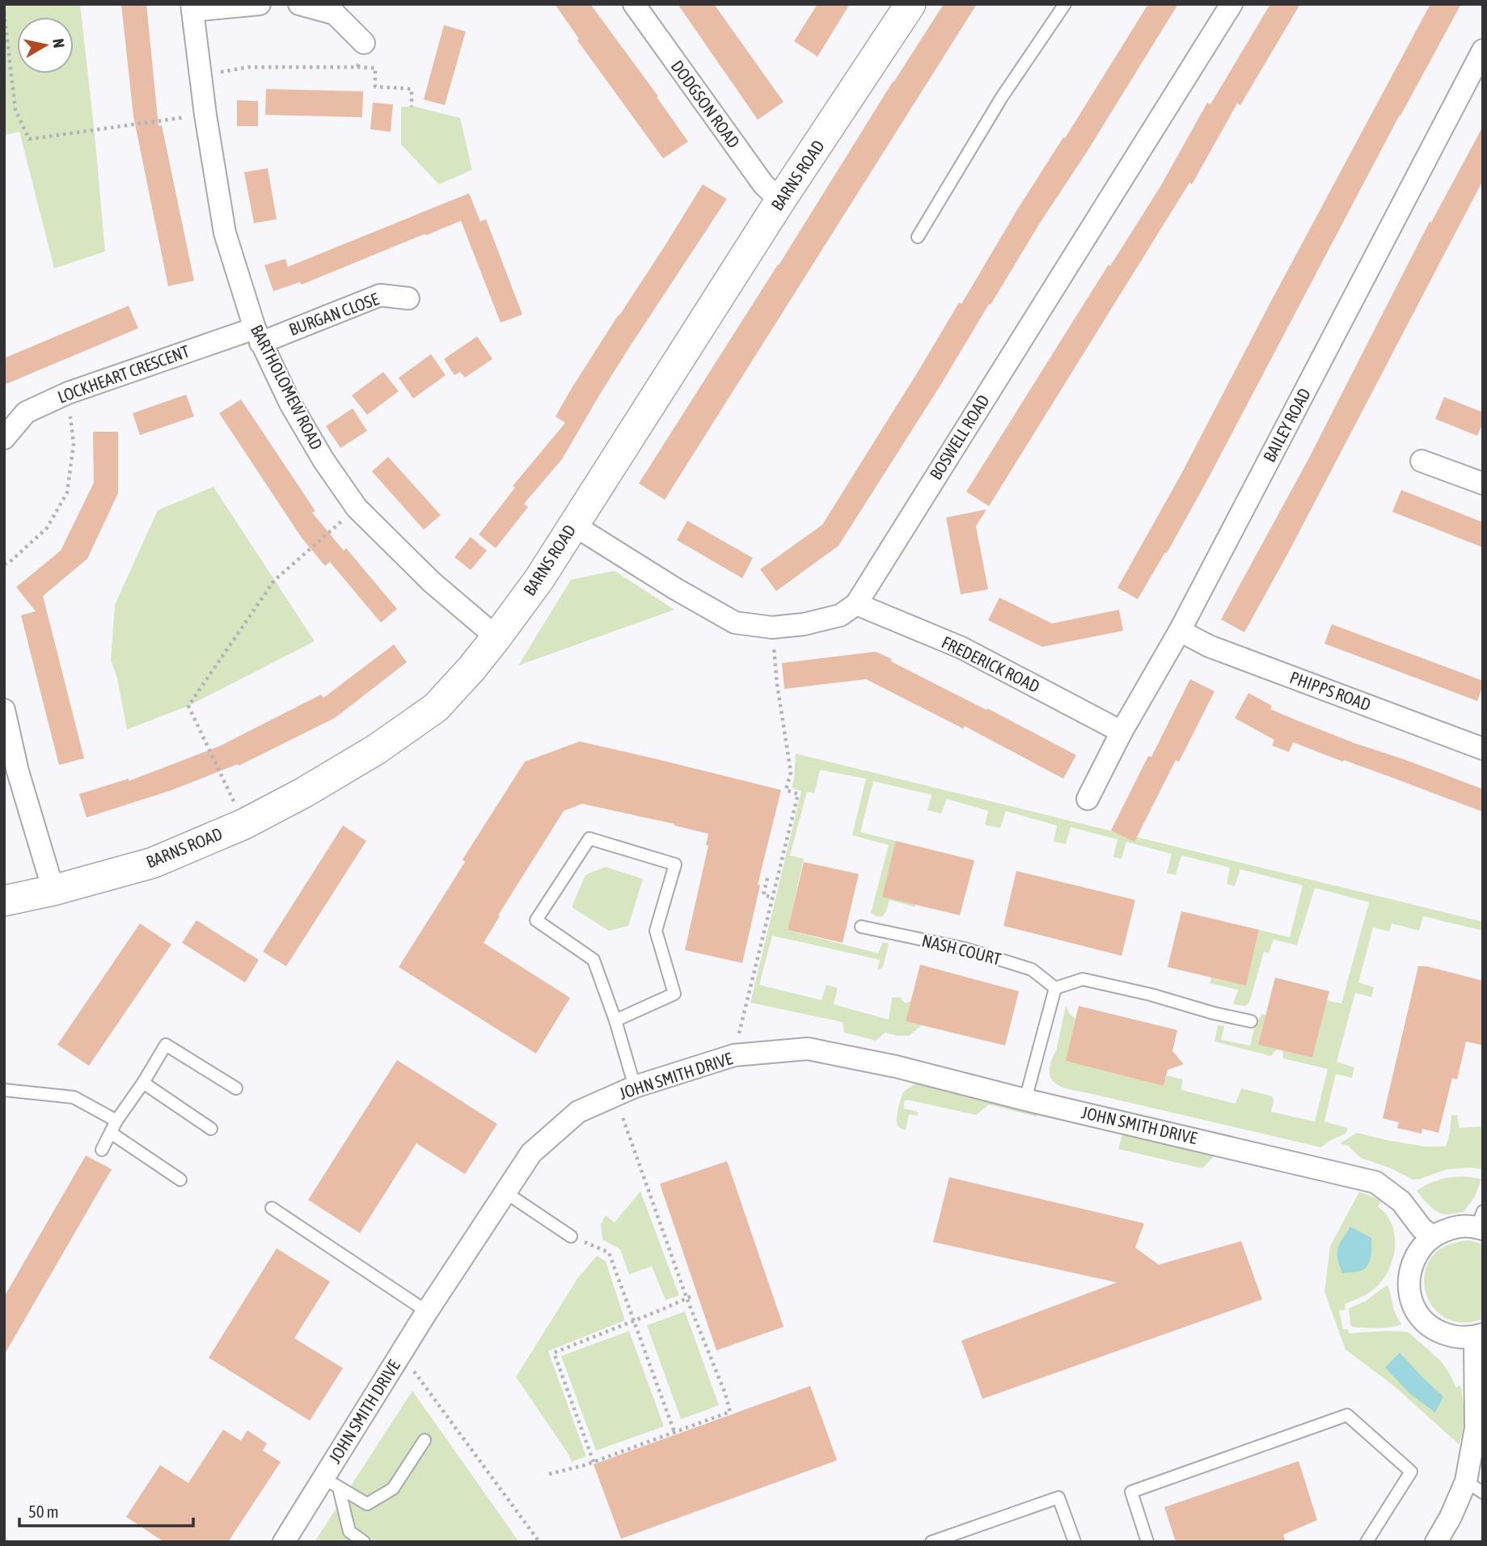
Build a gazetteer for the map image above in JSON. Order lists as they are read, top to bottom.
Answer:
{
  "streets": {
    "street": [
      "DODGSON ROAD",
      "BARNS ROAD",
      "BURGAN CLOSE",
      "LOCKHEART CRESCENT",
      "BARTHOLOMEW ROAD",
      "BAILEY ROAD",
      "BOSWELL ROAD",
      "FREDERICK ROAD",
      "PHIPPS ROAD",
      "JOHN SMITH DRIVE"
    ],
    "lane": ["NASH COURT"]
  },
  "crossings": [
    ["DODGSON ROAD", "BARNS ROAD"],
    ["BARNS ROAD", "BARTHOLOMEW ROAD"],
    ["BARNS ROAD", "BOSWELL ROAD"],
    ["BURGAN CLOSE", "LOCKHEART CRESCENT"],
    ["BURGAN CLOSE", "BARTHOLOMEW ROAD"],
    ["LOCKHEART CRESCENT", "BARTHOLOMEW ROAD"],
    ["BAILEY ROAD", "FREDERICK ROAD"],
    ["BAILEY ROAD", "PHIPPS ROAD"],
    ["BOSWELL ROAD", "FREDERICK ROAD"]
  ],
  "scale_bar": "50 m",
  "north": "right"
}
